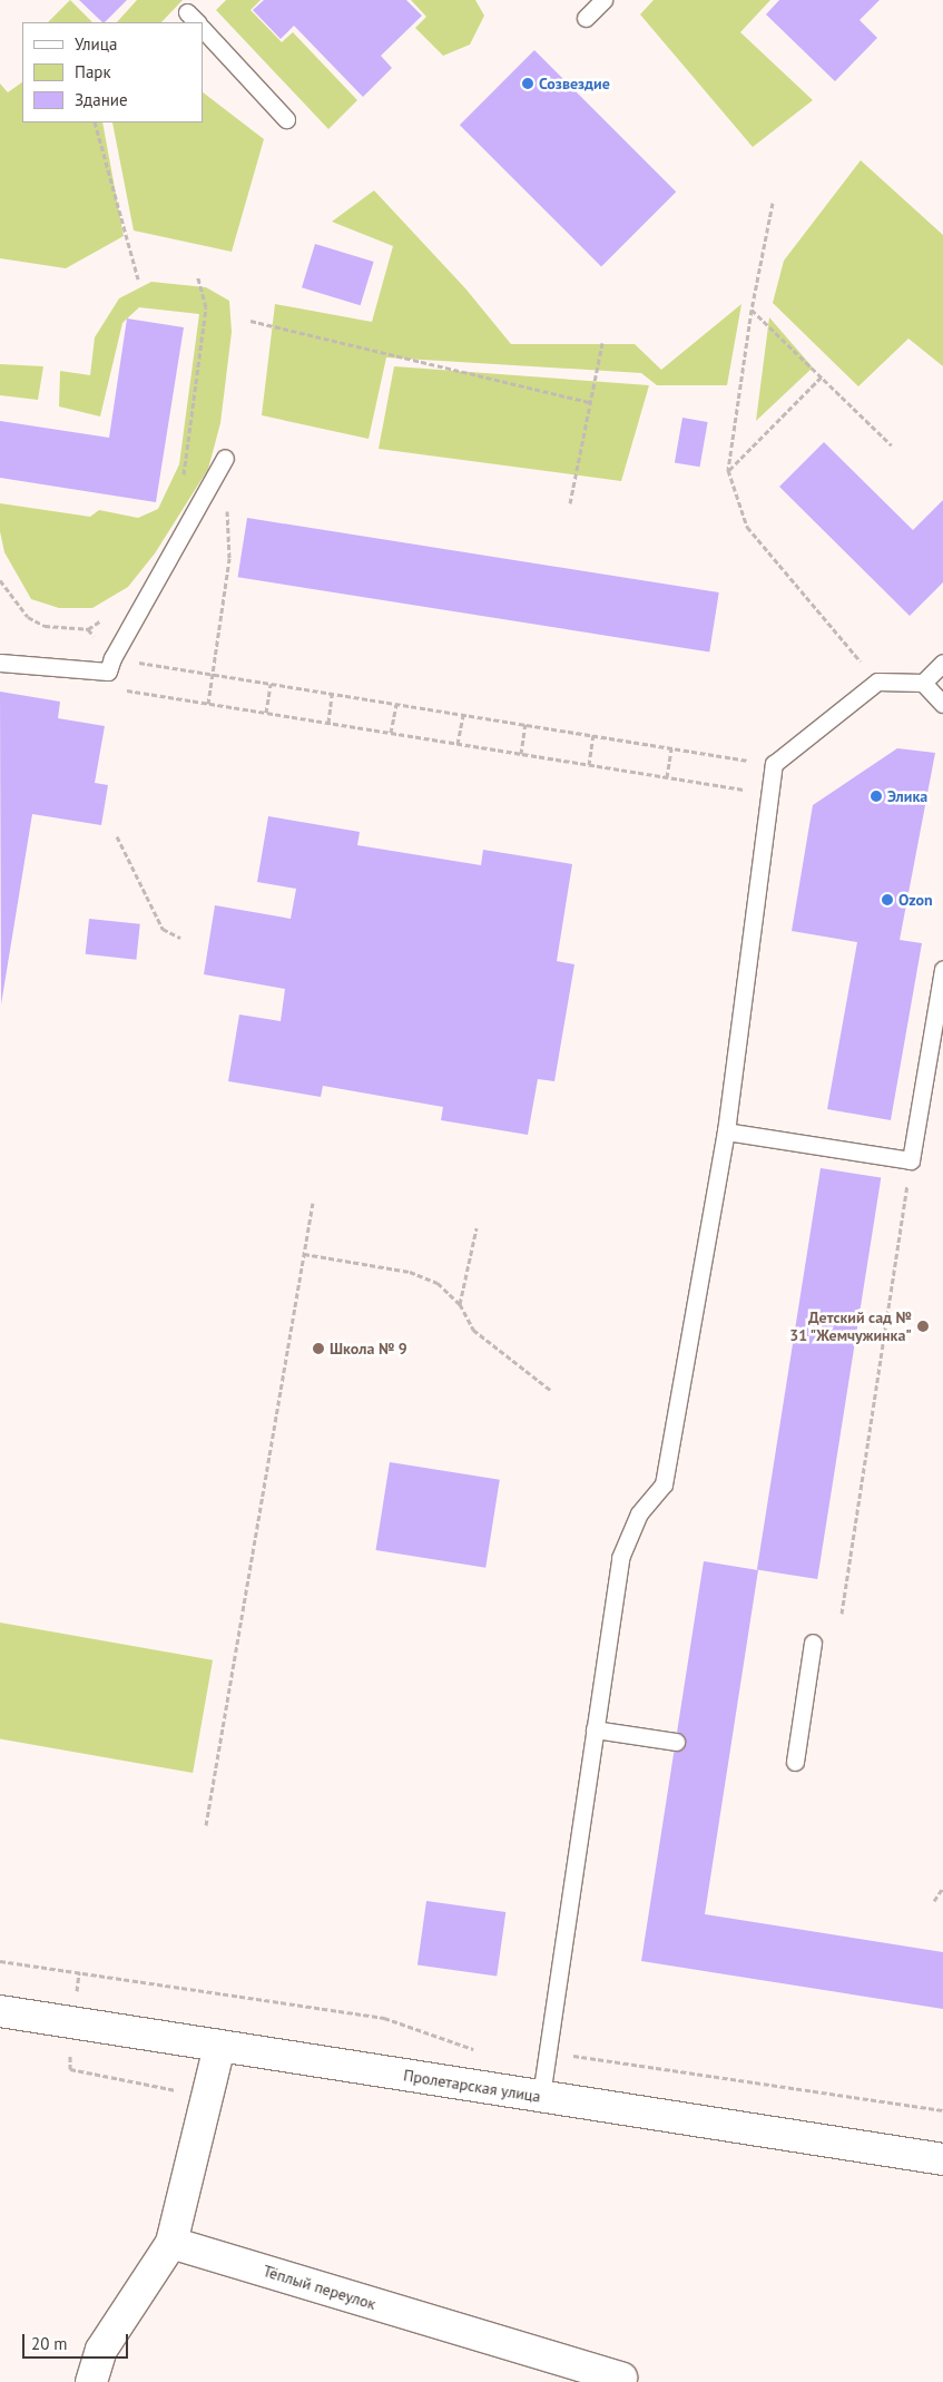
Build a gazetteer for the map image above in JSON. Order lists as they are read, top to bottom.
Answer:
{
  "streets": {
    "street": ["Пролетарская улица", "Тёплый переулок"]
  },
  "places": [
    "Созвездие",
    "Элика",
    "Ozon",
    "Детский сад № 31 \"Жемчужинка\"",
    "Школа № 9"
  ],
  "legend": ["Улица", "Парк", "Здание"],
  "scale_bar": "20 m"
}
